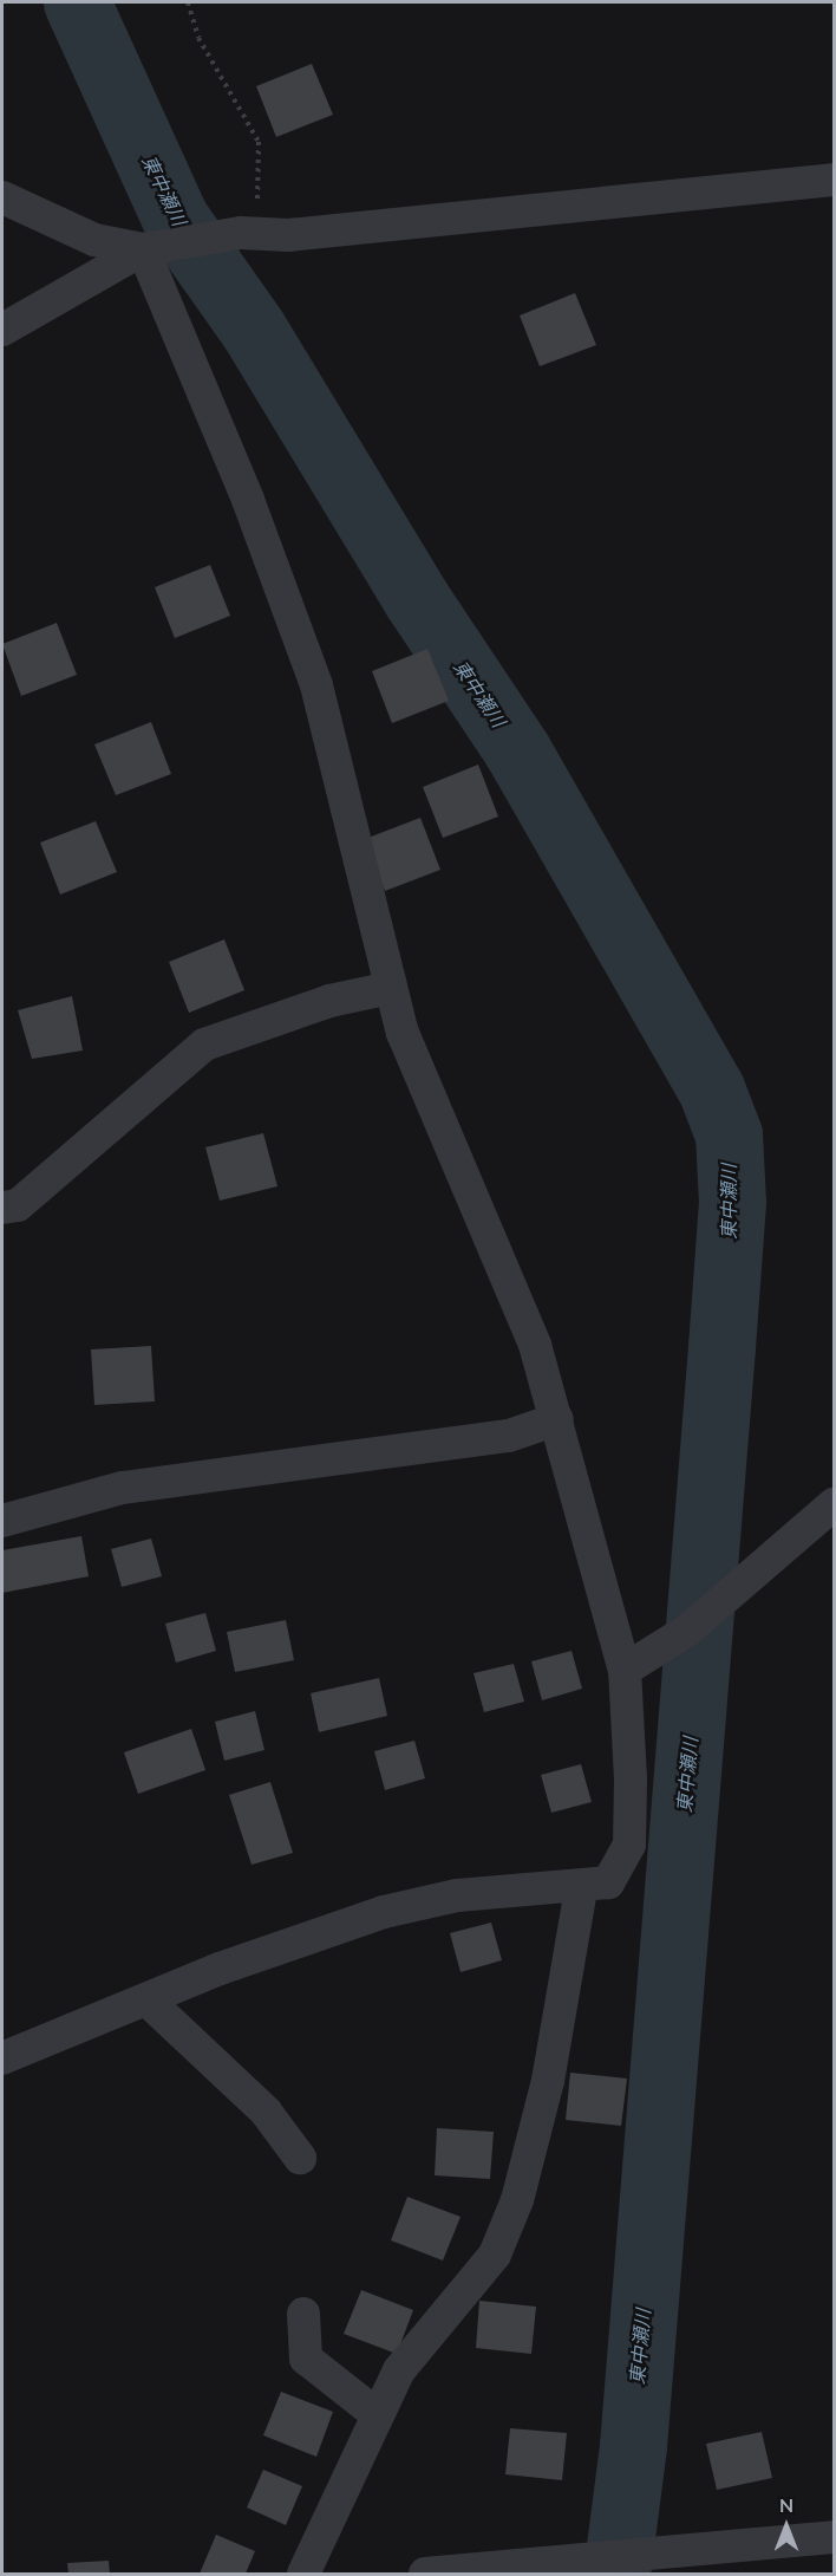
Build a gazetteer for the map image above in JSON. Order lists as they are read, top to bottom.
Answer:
{
  "water": ["東中瀬川"],
  "north": "top"
}
